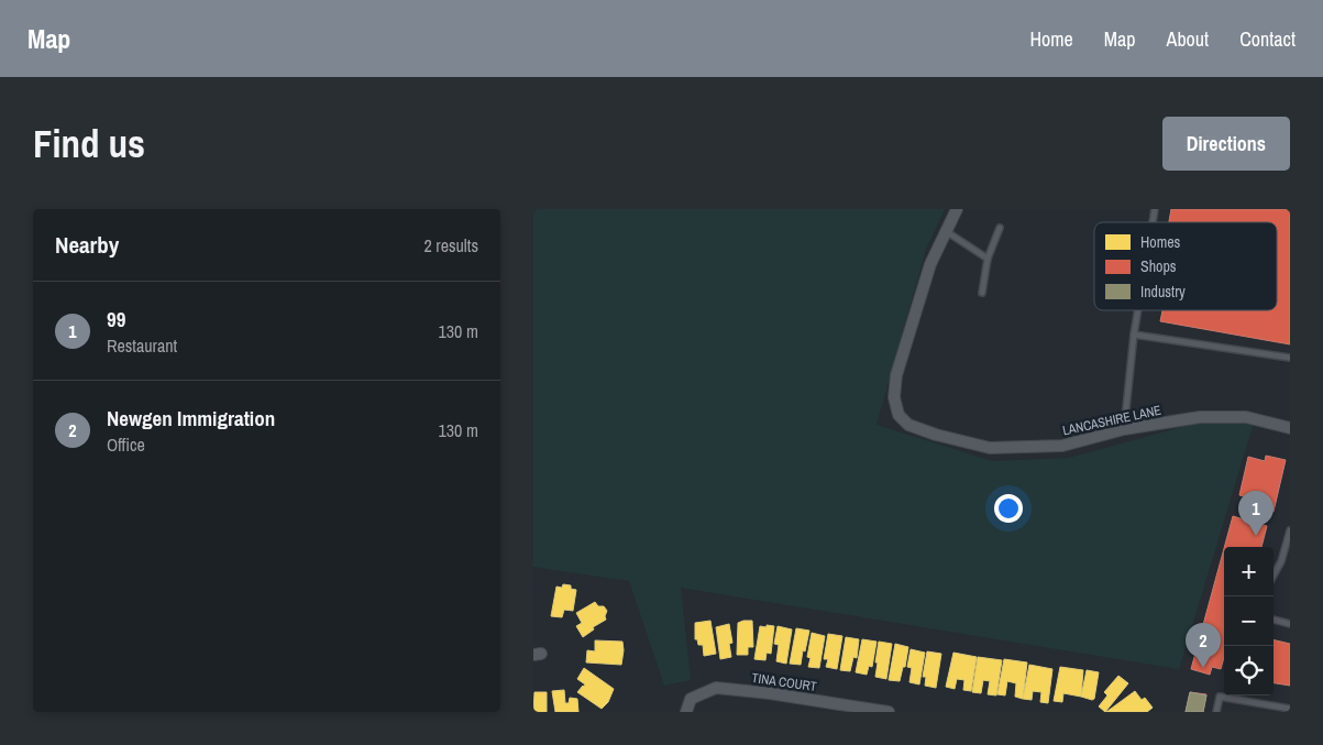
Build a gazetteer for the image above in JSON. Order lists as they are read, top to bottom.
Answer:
{
  "streets": {
    "street": ["LANCASHIRE LANE", "TINA COURT"]
  },
  "legend": ["Homes", "Shops", "Industry"],
  "page": {
    "header": "Map",
    "nav": [
      "Home",
      "Map",
      "About",
      "Contact"
    ],
    "buttons": "Directions",
    "title": "Find us",
    "heading": ["Nearby", "2 results"],
    "list": [
      {
        "mark": "1",
        "name": "99",
        "note": "Restaurant",
        "value": "130 m"
      },
      {
        "mark": "2",
        "name": "Newgen Immigration",
        "note": "Office",
        "value": "130 m"
      }
    ],
    "pins": ["1", "2"],
    "map_buttons": ["+", "−"]
  }
}
